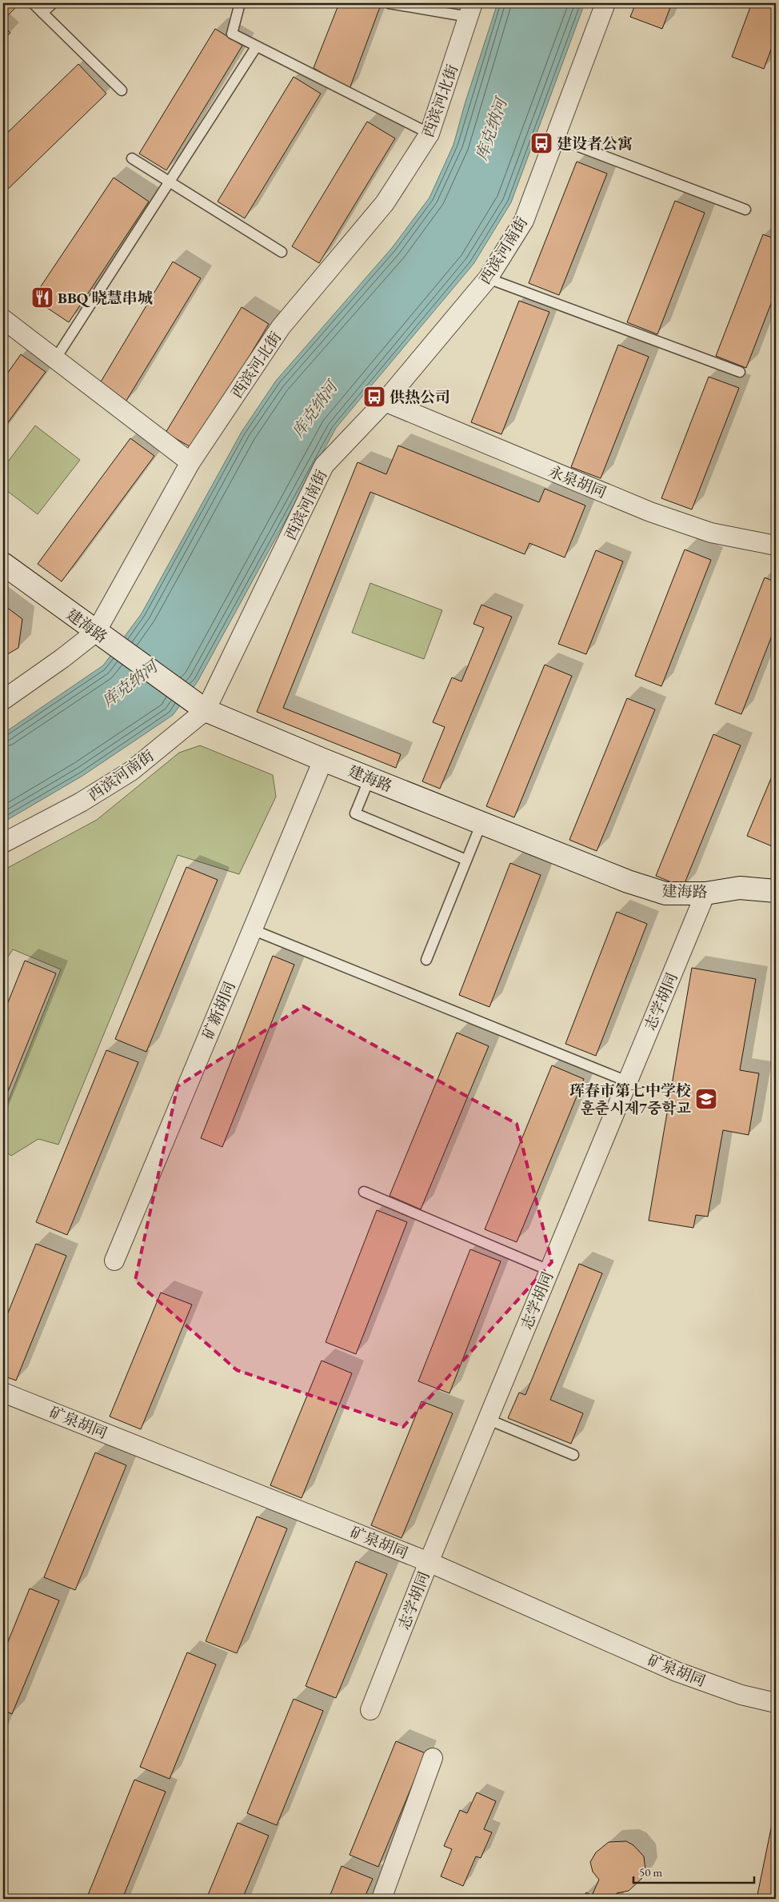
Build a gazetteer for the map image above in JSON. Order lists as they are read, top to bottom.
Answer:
{
  "streets": {
    "street": [
      "西滨河北街",
      "西滨河南街",
      "永泉胡同",
      "建海路",
      "志学胡同",
      "矿新胡同",
      "矿泉胡同"
    ]
  },
  "crossings": [
    ["西滨河北街", "建海路"],
    ["西滨河南街", "永泉胡同"],
    ["西滨河南街", "建海路"],
    ["建海路", "志学胡同"],
    ["建海路", "矿新胡同"],
    ["志学胡同", "矿泉胡同"]
  ],
  "water": ["库克纳河"],
  "places": {
    "bus stop": ["建设者公寓", "供热公司"],
    "restaurant": ["BBQ 晓慧串城"],
    "school or university": ["珲春市第七中学校 훈춘시제7중학교"]
  },
  "scale_bar": "50 m"
}
